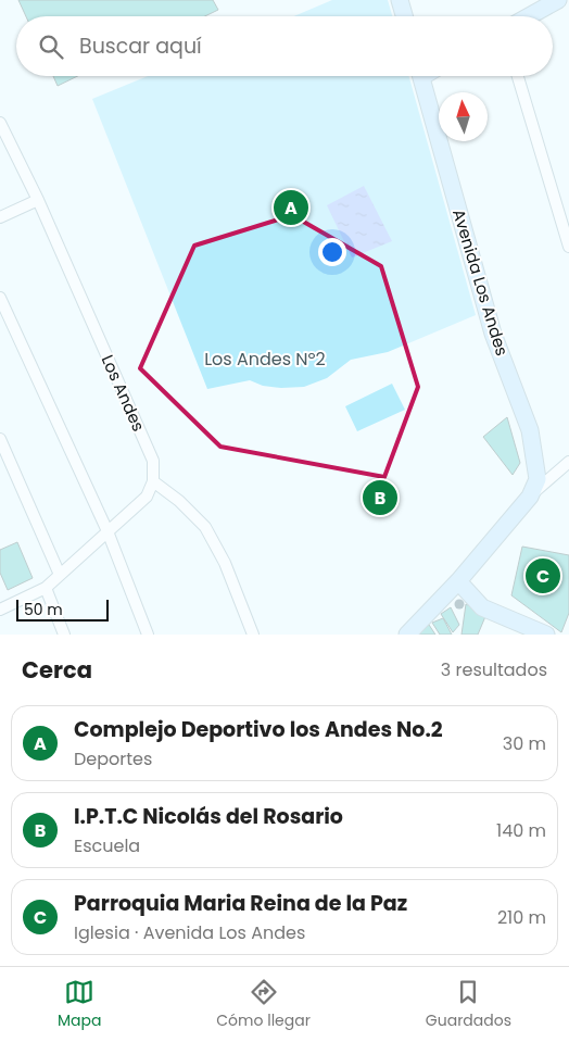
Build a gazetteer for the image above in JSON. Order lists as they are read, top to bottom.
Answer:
{
  "streets": {
    "street": ["Avenida Los Andes", "Los Andes"]
  },
  "districts": ["Los Andes Nº2"],
  "scale_bar": "50 m",
  "north": "top",
  "page": {
    "search": "Buscar aquí",
    "pins": ["A", "B", "C"],
    "scale": "50 m",
    "heading": ["Cerca", "3 resultados"],
    "list": [
      {
        "mark": "A",
        "name": "Complejo Deportivo los Andes No.2",
        "note": "Deportes",
        "value": "30 m"
      },
      {
        "mark": "B",
        "name": "I.P.T.C Nicolás del Rosario",
        "note": "Escuela",
        "value": "140 m"
      },
      {
        "mark": "C",
        "name": "Parroquia Maria Reina de la Paz",
        "note": "Iglesia · Avenida Los Andes",
        "value": "210 m"
      }
    ],
    "nav": ["Mapa", "Cómo llegar", "Guardados"]
  }
}
